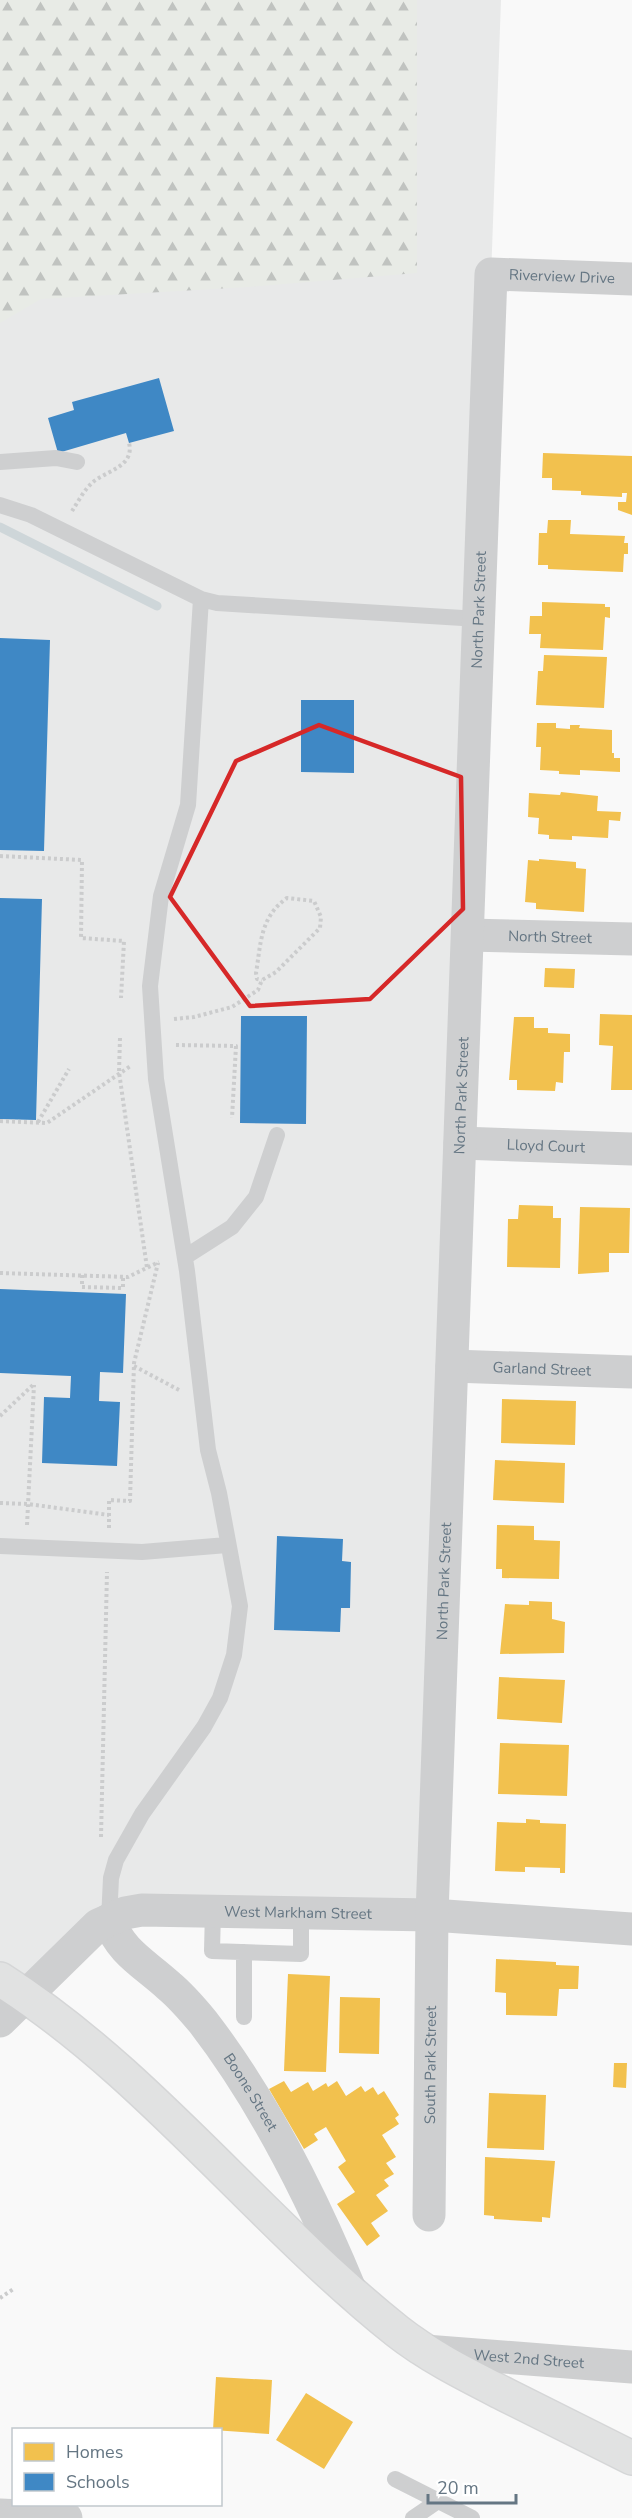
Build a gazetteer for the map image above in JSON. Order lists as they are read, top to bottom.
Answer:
{
  "streets": {
    "main road": ["Boone Street"],
    "street": [
      "Riverview Drive",
      "North Park Street",
      "North Street",
      "Lloyd Court",
      "Garland Street",
      "West Markham Street",
      "South Park Street",
      "West 2nd Street"
    ]
  },
  "crossings": [
    ["Riverview Drive", "North Park Street"],
    ["North Park Street", "North Street"],
    ["North Park Street", "Lloyd Court"],
    ["North Park Street", "Garland Street"],
    ["North Park Street", "West Markham Street"],
    ["North Park Street", "South Park Street"],
    ["West Markham Street", "South Park Street"],
    ["West Markham Street", "Boone Street"],
    ["Boone Street", "West 2nd Street"]
  ],
  "legend": ["Homes", "Schools"],
  "scale_bar": "20 m"
}
